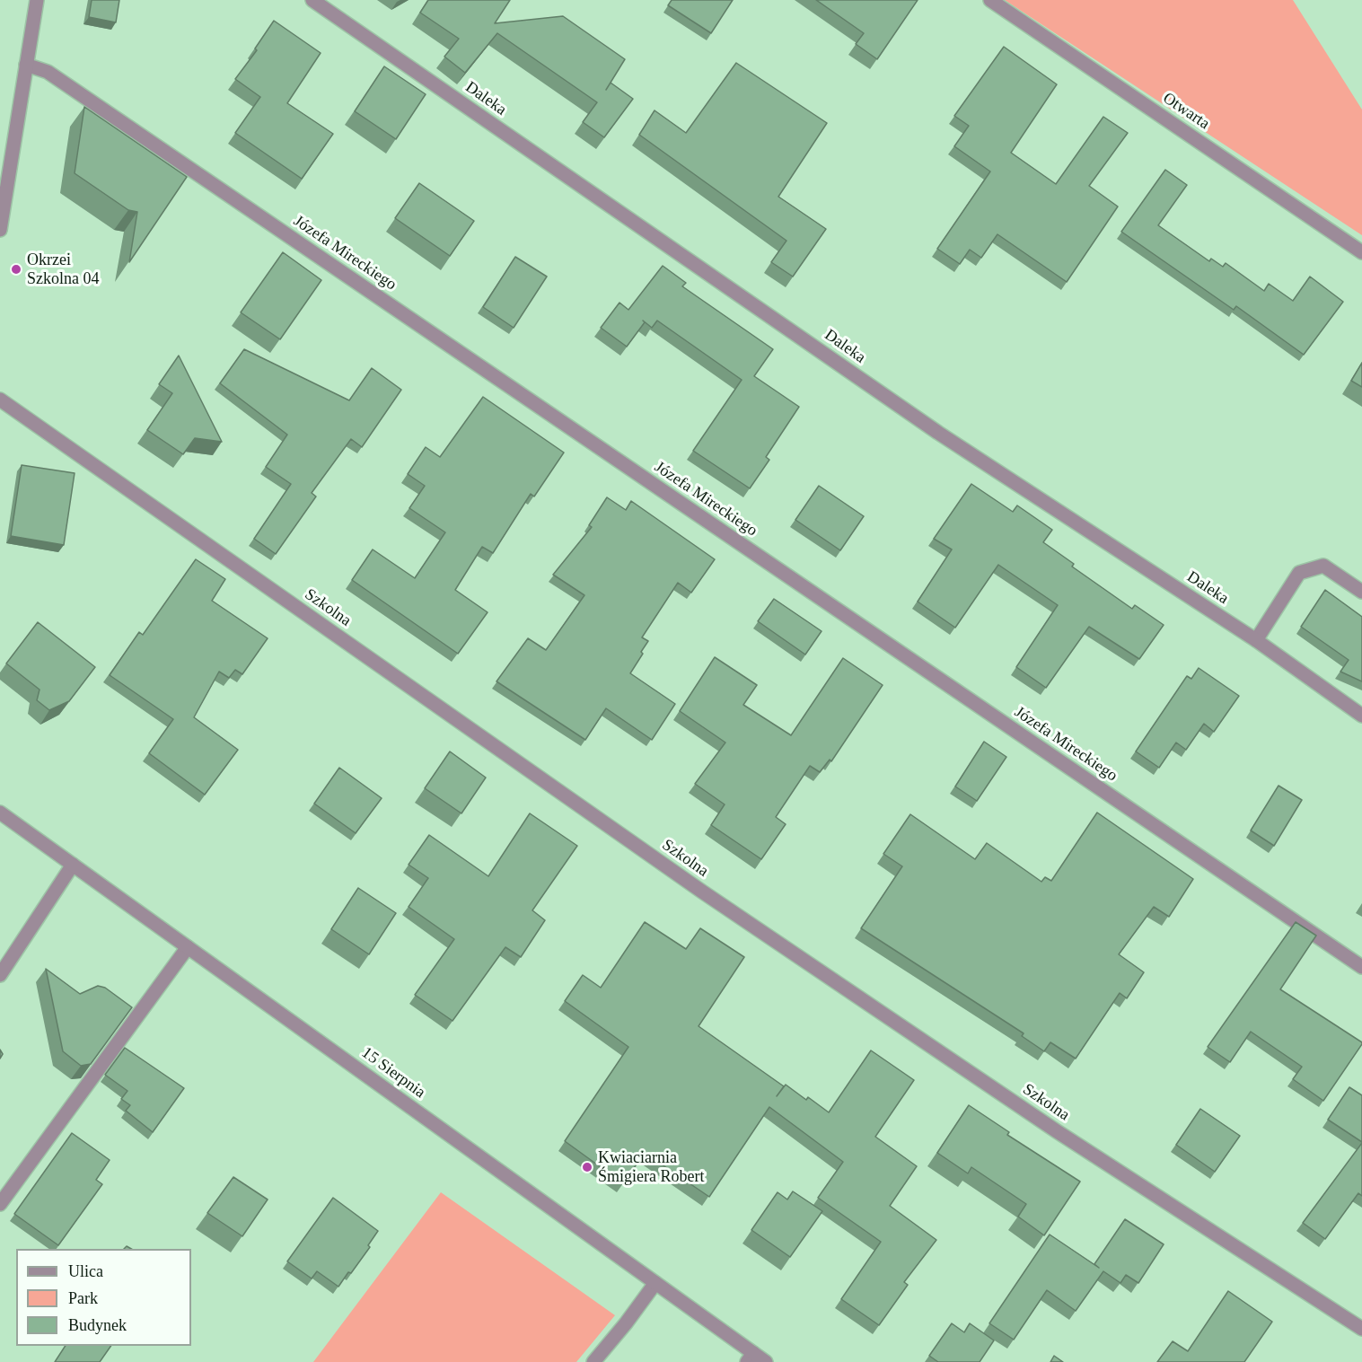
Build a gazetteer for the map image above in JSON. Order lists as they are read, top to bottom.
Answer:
{
  "streets": {
    "street": [
      "Daleka",
      "Otwarta",
      "Józefa Mireckiego",
      "Szkolna",
      "15 Sierpnia"
    ]
  },
  "places": ["Okrzei Szkolna 04", "Kwiaciarnia Śmigiera Robert"],
  "legend": ["Ulica", "Park", "Budynek"]
}
